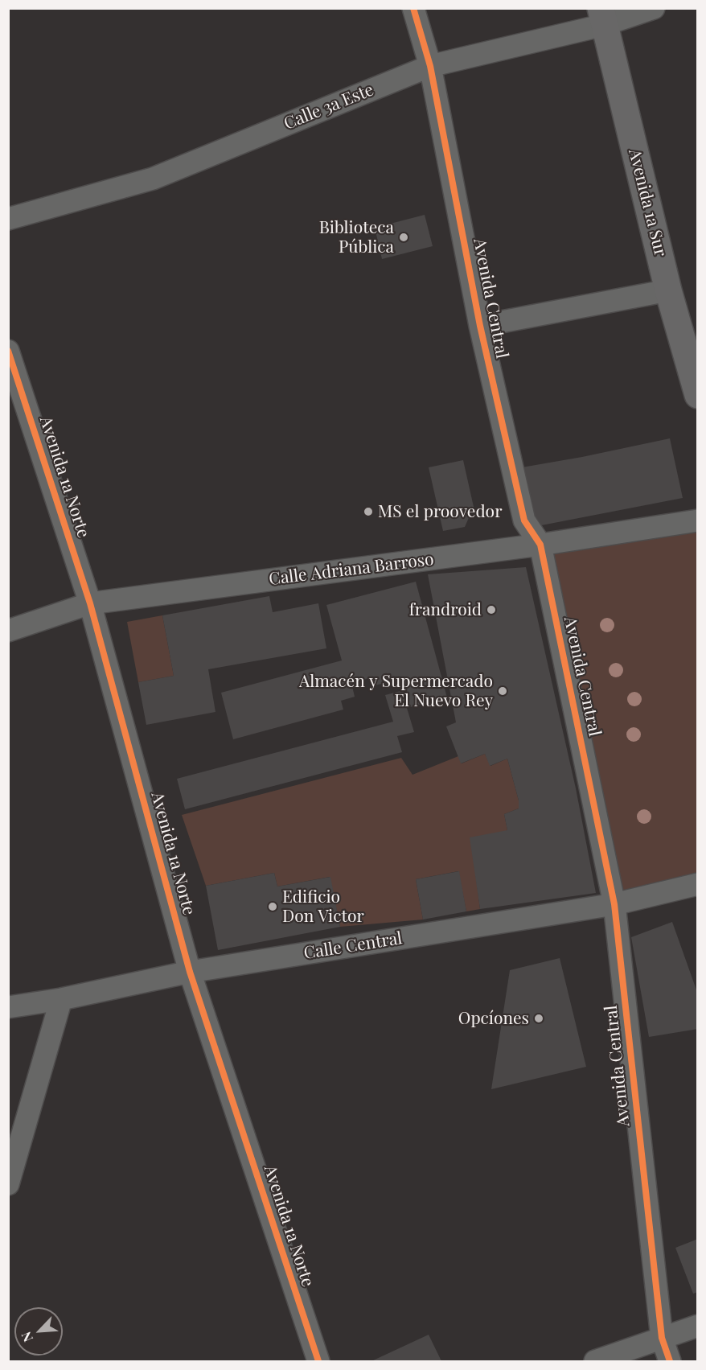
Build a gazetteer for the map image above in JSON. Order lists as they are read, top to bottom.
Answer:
{
  "streets": {
    "main road": ["Avenida 1a Sur"],
    "street": [
      "Calle 3a Este",
      "Avenida Central",
      "Avenida 1a Norte",
      "Calle Adriana Barroso",
      "Calle Central"
    ]
  },
  "crossings": [
    ["Calle 3a Este", "Avenida 1a Sur"],
    ["Calle 3a Este", "Avenida Central"],
    ["Avenida Central", "Calle Adriana Barroso"],
    ["Avenida Central", "Calle Central"],
    ["Avenida 1a Norte", "Calle Adriana Barroso"],
    ["Avenida 1a Norte", "Calle Central"]
  ],
  "places": [
    "Biblioteca Pública",
    "MS el proovedor",
    "frandroid",
    "Almacén y Supermercado El Nuevo Rey",
    "Edificio Don Victor",
    "Opcíones"
  ],
  "north": "bottom left"
}
